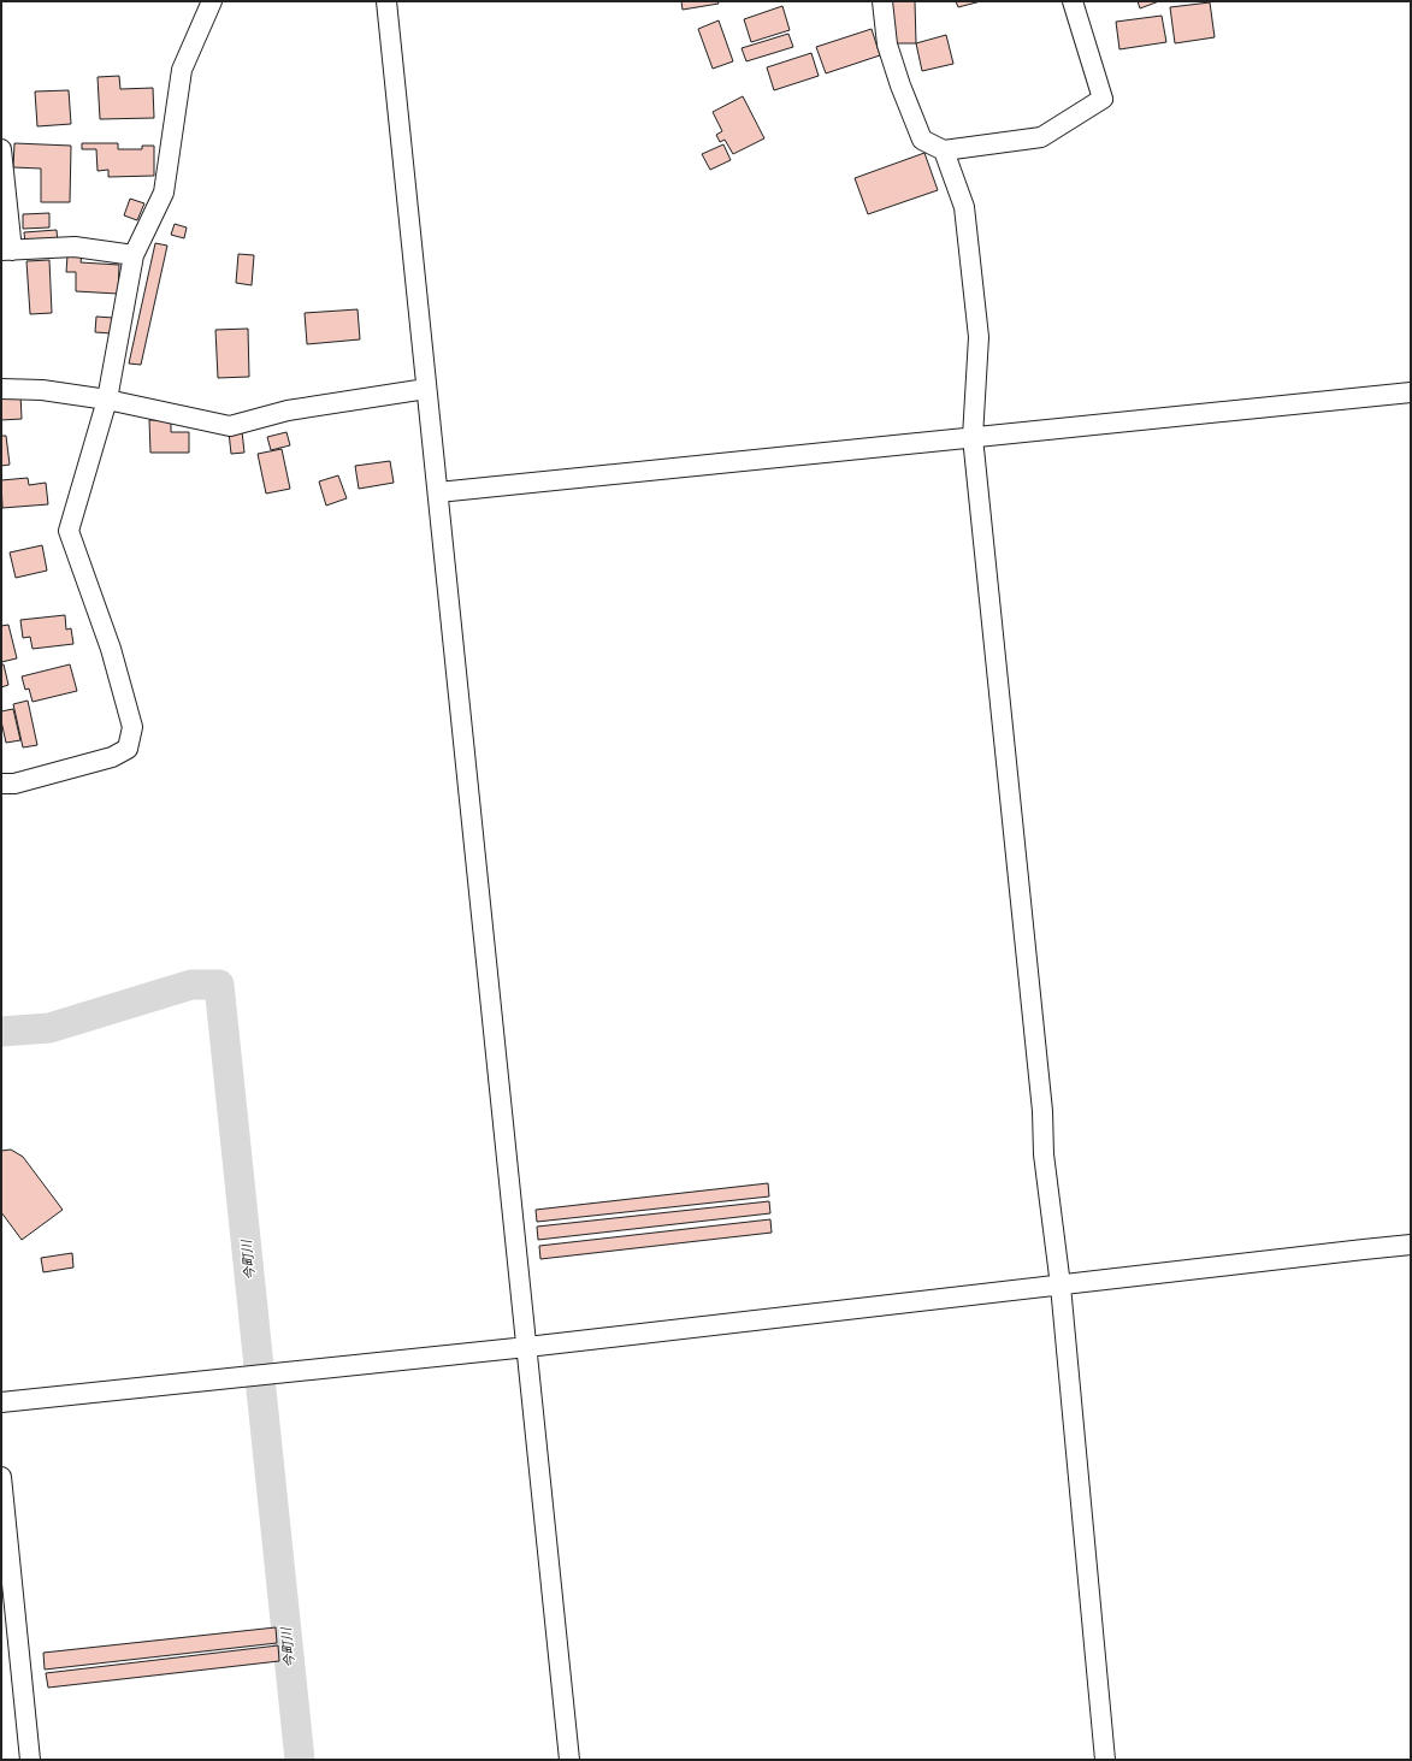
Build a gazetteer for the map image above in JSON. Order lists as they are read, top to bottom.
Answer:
{
  "water": ["今町川"]
}
